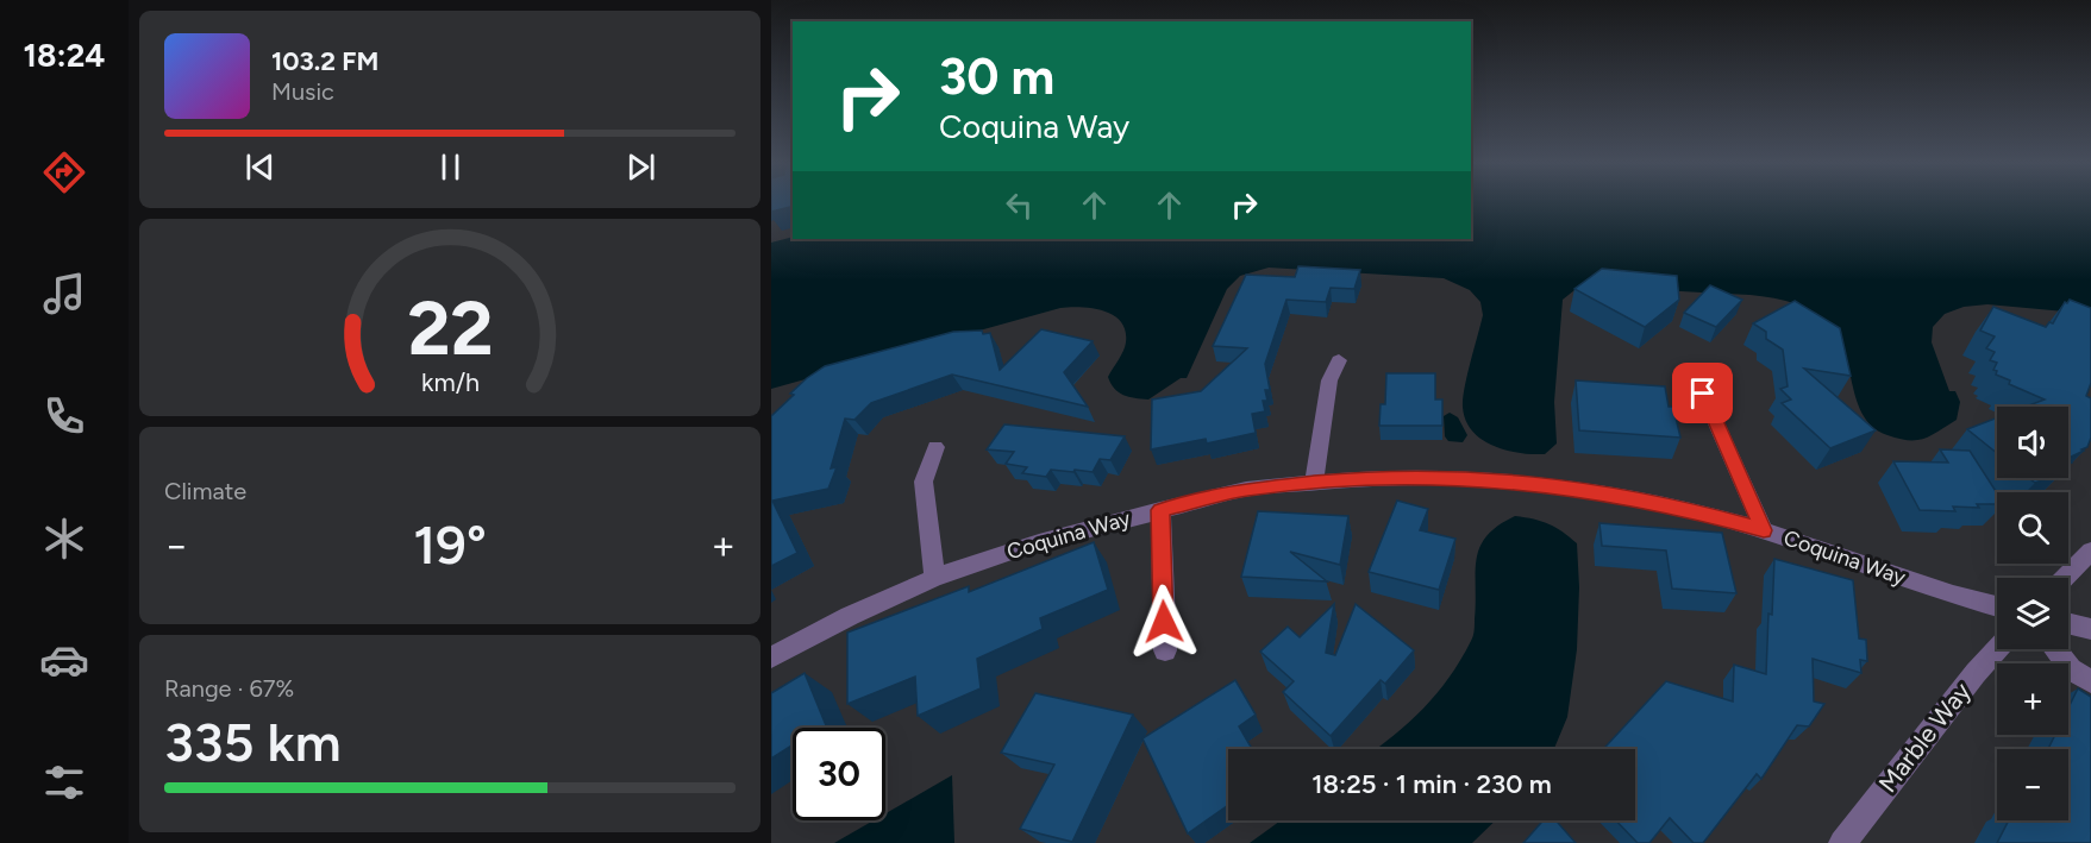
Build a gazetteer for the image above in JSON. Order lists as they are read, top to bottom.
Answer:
{
  "streets": {
    "street": ["Coquina Way", "Marble Way"]
  },
  "page": {
    "tabs": "18:24",
    "turn": ["30 m", "Coquina Way"],
    "song": ["103.2 FM", "Music"],
    "map_buttons": ["+", "−"],
    "tile": [
      "Climate",
      ["Range · 67%", "335 km"]
    ],
    "heat": ["−", "19°", "+"],
    "limit": "30",
    "trip": "18:25 · 1 min · 230 m",
    "gauge": ["22", "km/h"]
  }
}
